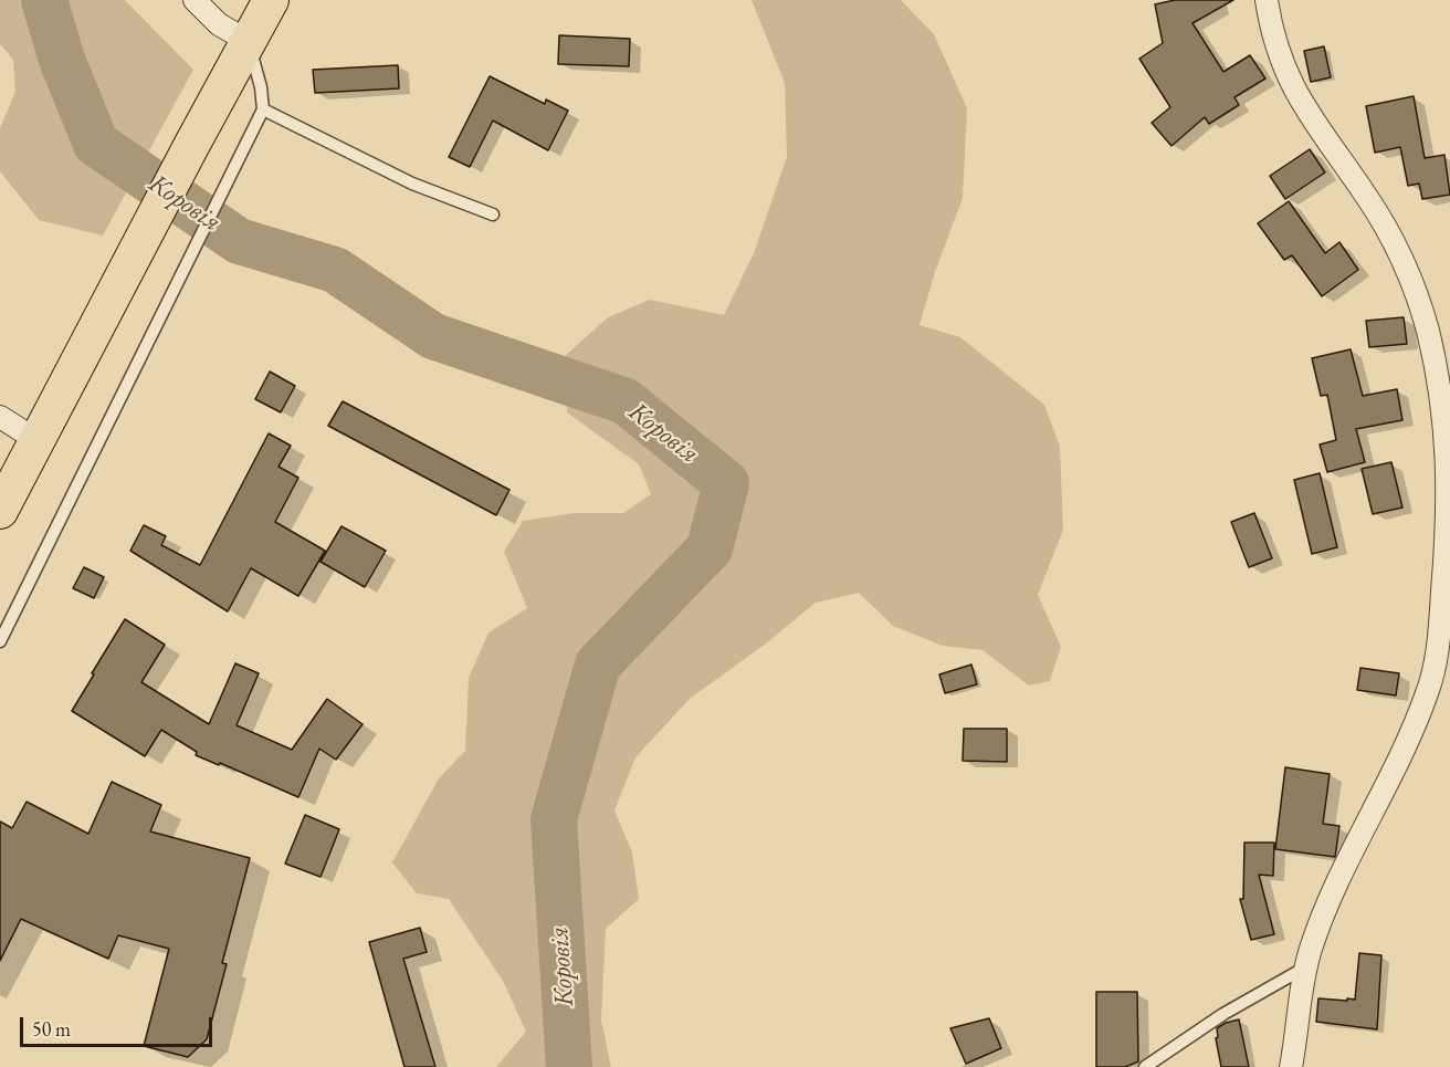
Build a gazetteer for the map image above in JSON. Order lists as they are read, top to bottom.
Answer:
{
  "water": ["Коровія"],
  "scale_bar": "50 m"
}
